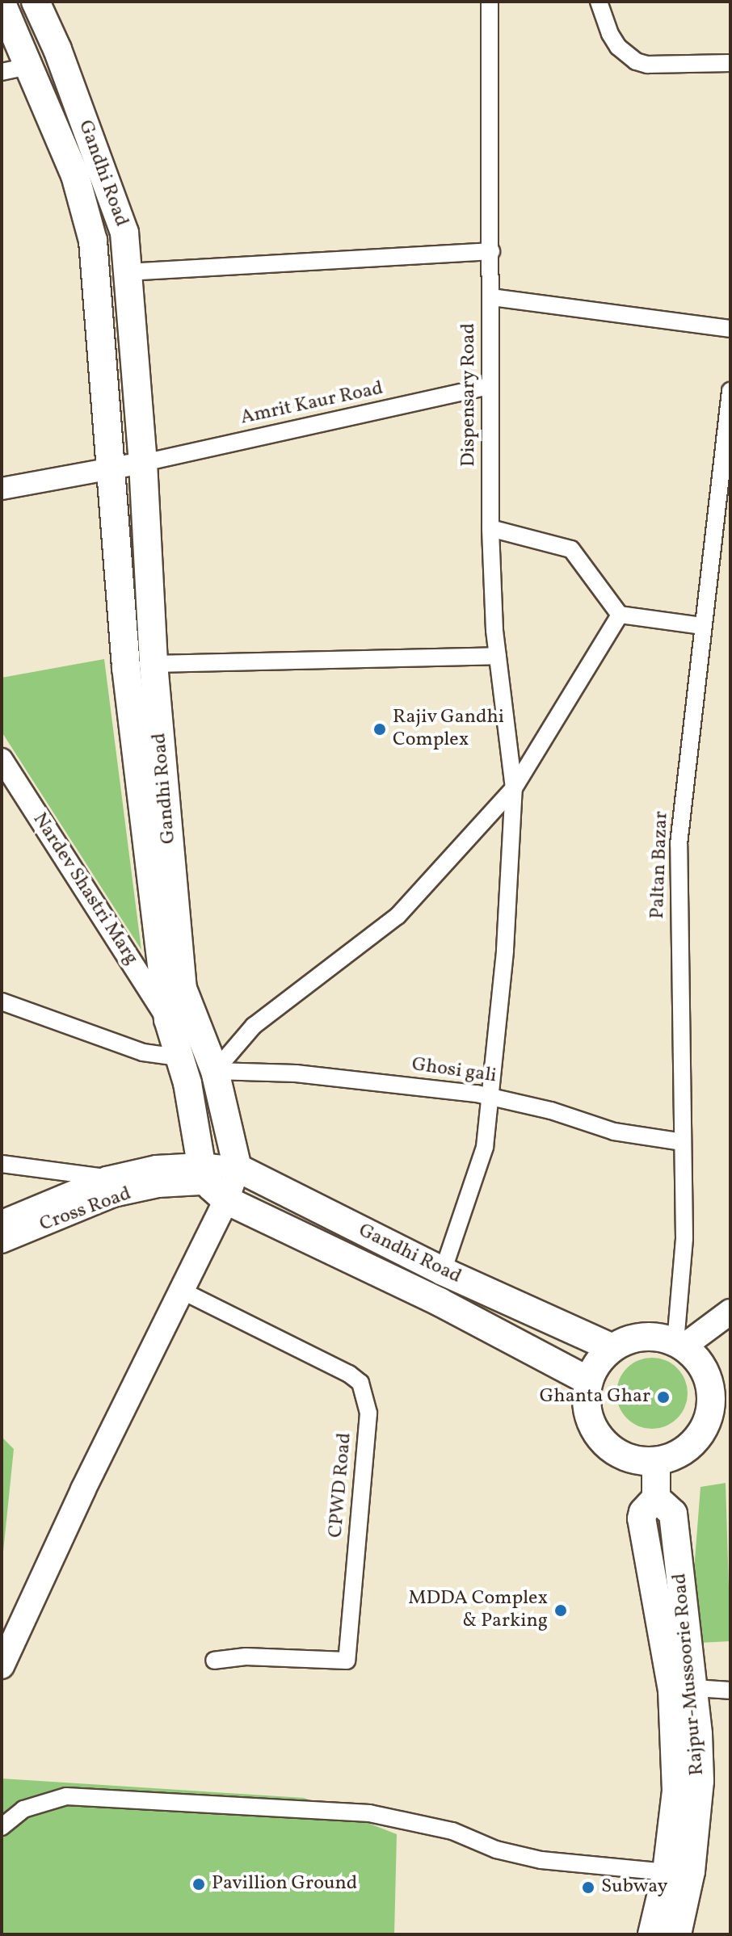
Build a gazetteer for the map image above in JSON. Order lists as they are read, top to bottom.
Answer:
{
  "streets": {
    "main road": ["Gandhi Road", "Rajpur-Mussoorie Road"],
    "street": [
      "Dispensary Road",
      "Amrit Kaur Road",
      "Paltan Bazar",
      "Nardev Shastri Marg",
      "Ghosi gali",
      "Cross Road",
      "CPWD Road"
    ]
  },
  "crossings": [
    ["Gandhi Road", "Dispensary Road"],
    ["Gandhi Road", "Amrit Kaur Road"],
    ["Gandhi Road", "Paltan Bazar"],
    ["Gandhi Road", "Nardev Shastri Marg"],
    ["Gandhi Road", "Ghosi gali"],
    ["Gandhi Road", "Cross Road"],
    ["Gandhi Road", "Rajpur-Mussoorie Road"],
    ["Dispensary Road", "Amrit Kaur Road"],
    ["Dispensary Road", "Ghosi gali"],
    ["Paltan Bazar", "Ghosi gali"],
    ["Paltan Bazar", "Rajpur-Mussoorie Road"]
  ],
  "places": [
    "Rajiv Gandhi Complex",
    "Ghanta Ghar",
    "MDDA Complex & Parking",
    "Pavillion Ground",
    "Subway"
  ]
}
